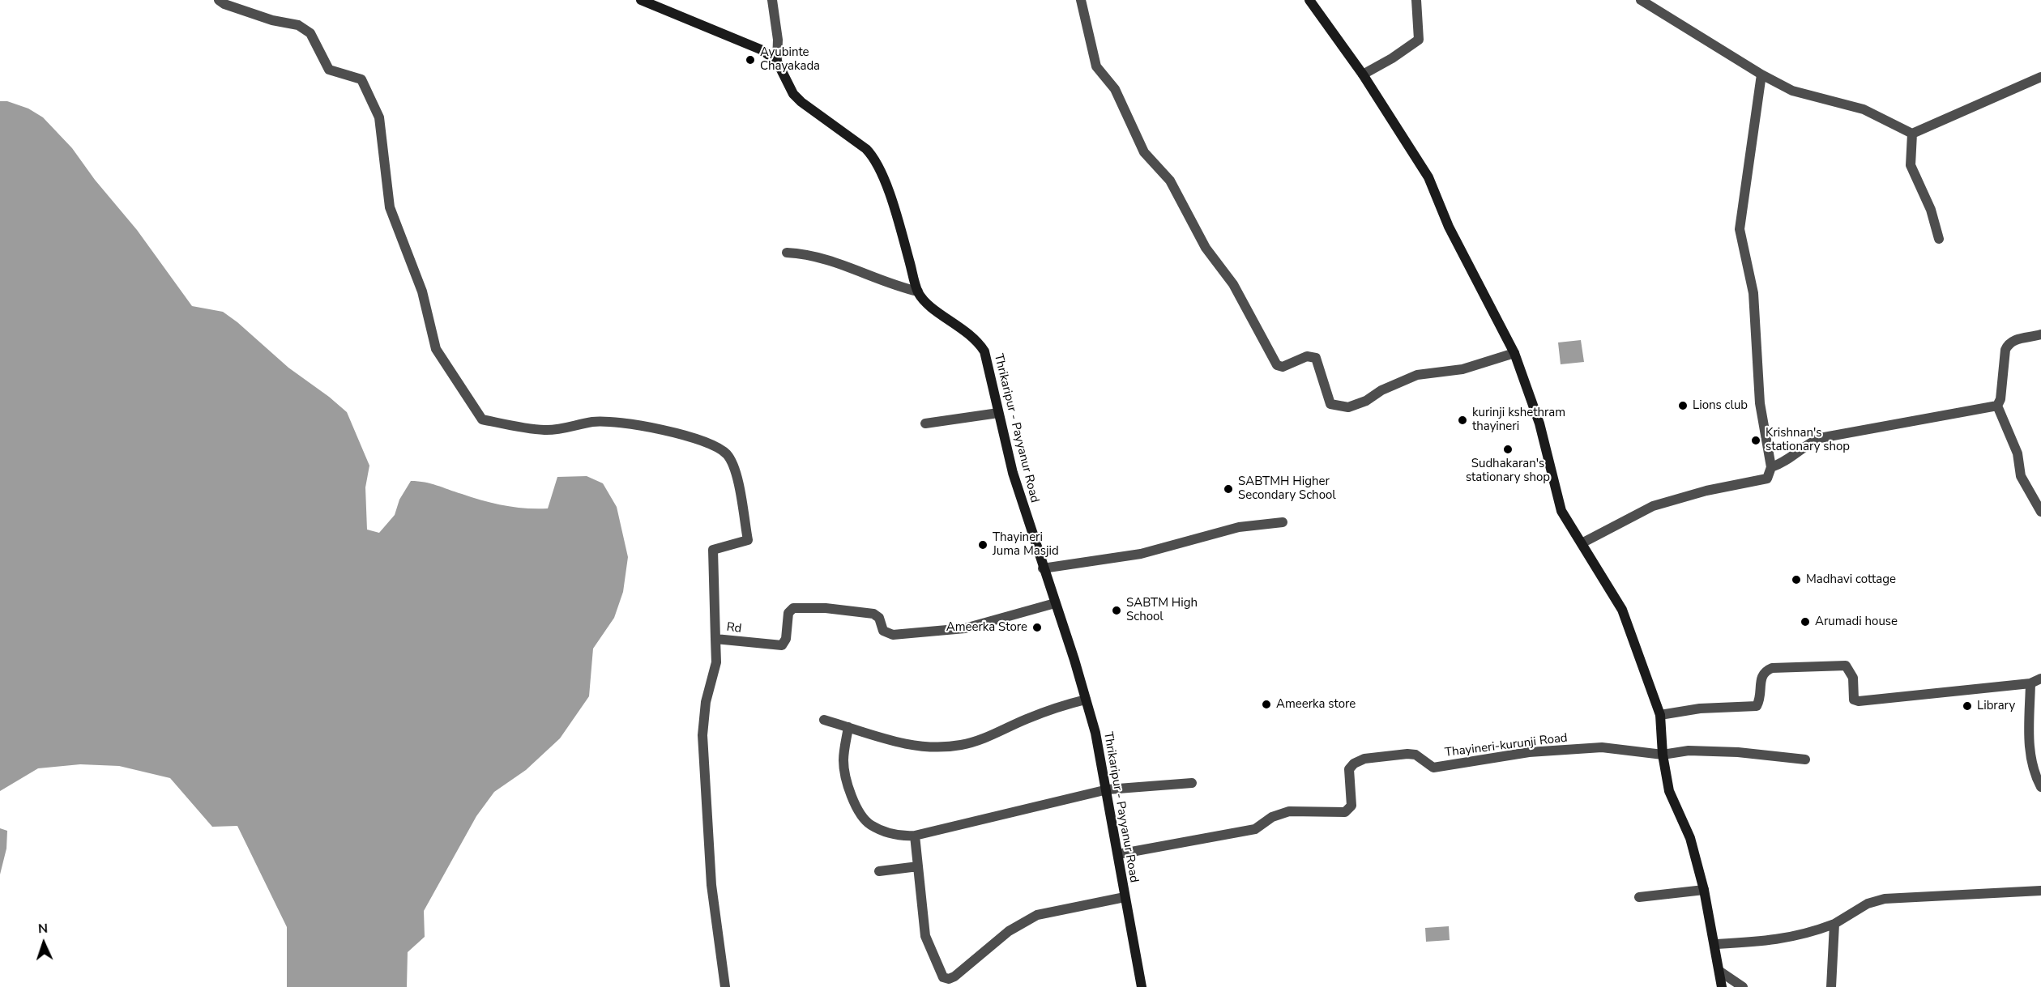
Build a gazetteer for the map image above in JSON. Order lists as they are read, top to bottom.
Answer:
{
  "streets": {
    "main road": ["Thrikaripur - Payyanur Road"],
    "street": ["Rd", "Thayineri-kurunji Road"]
  },
  "crossings": [
    ["Thrikaripur - Payyanur Road", "Rd"],
    ["Thrikaripur - Payyanur Road", "Thayineri-kurunji Road"]
  ],
  "places": [
    "Ayubinte Chayakada",
    "Lions club",
    "kurinji kshethram thayineri",
    "Krishnan's stationary shop",
    "Sudhakaran's stationary shop",
    "SABTMH Higher Secondary School",
    "Thayineri Juma Masjid",
    "Madhavi cottage",
    "SABTM High School",
    "Arumadi house",
    "Ameerka Store",
    "Ameerka store",
    "Library"
  ],
  "north": "top"
}
